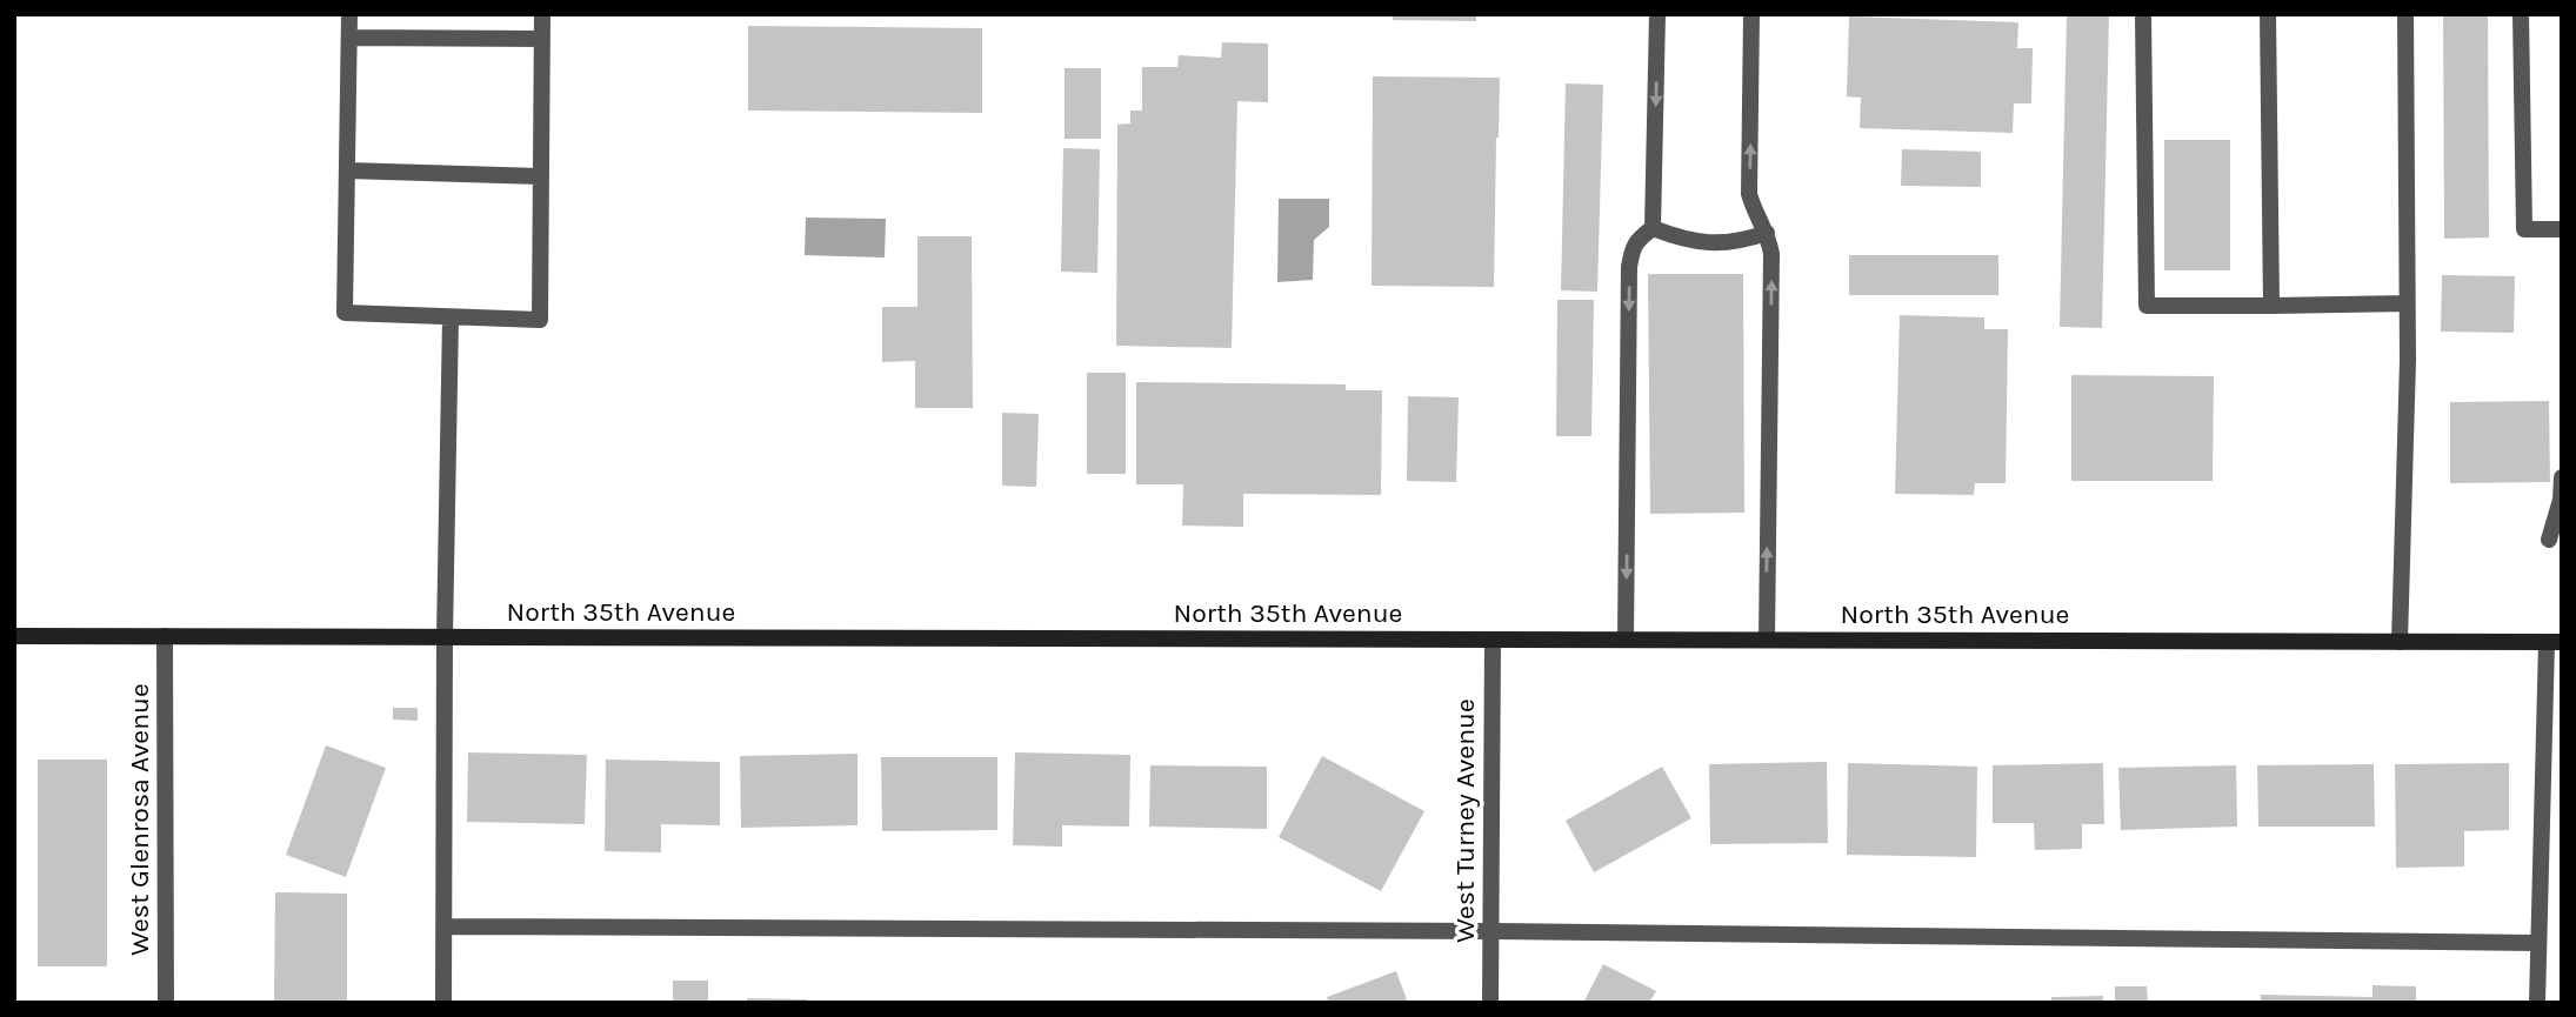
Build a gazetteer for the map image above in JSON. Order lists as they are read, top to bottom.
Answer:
{
  "streets": {
    "main road": ["North 35th Avenue"],
    "street": ["West Glenrosa Avenue", "West Turney Avenue"]
  },
  "crossings": [
    ["North 35th Avenue", "West Glenrosa Avenue"],
    ["North 35th Avenue", "West Turney Avenue"]
  ]
}
